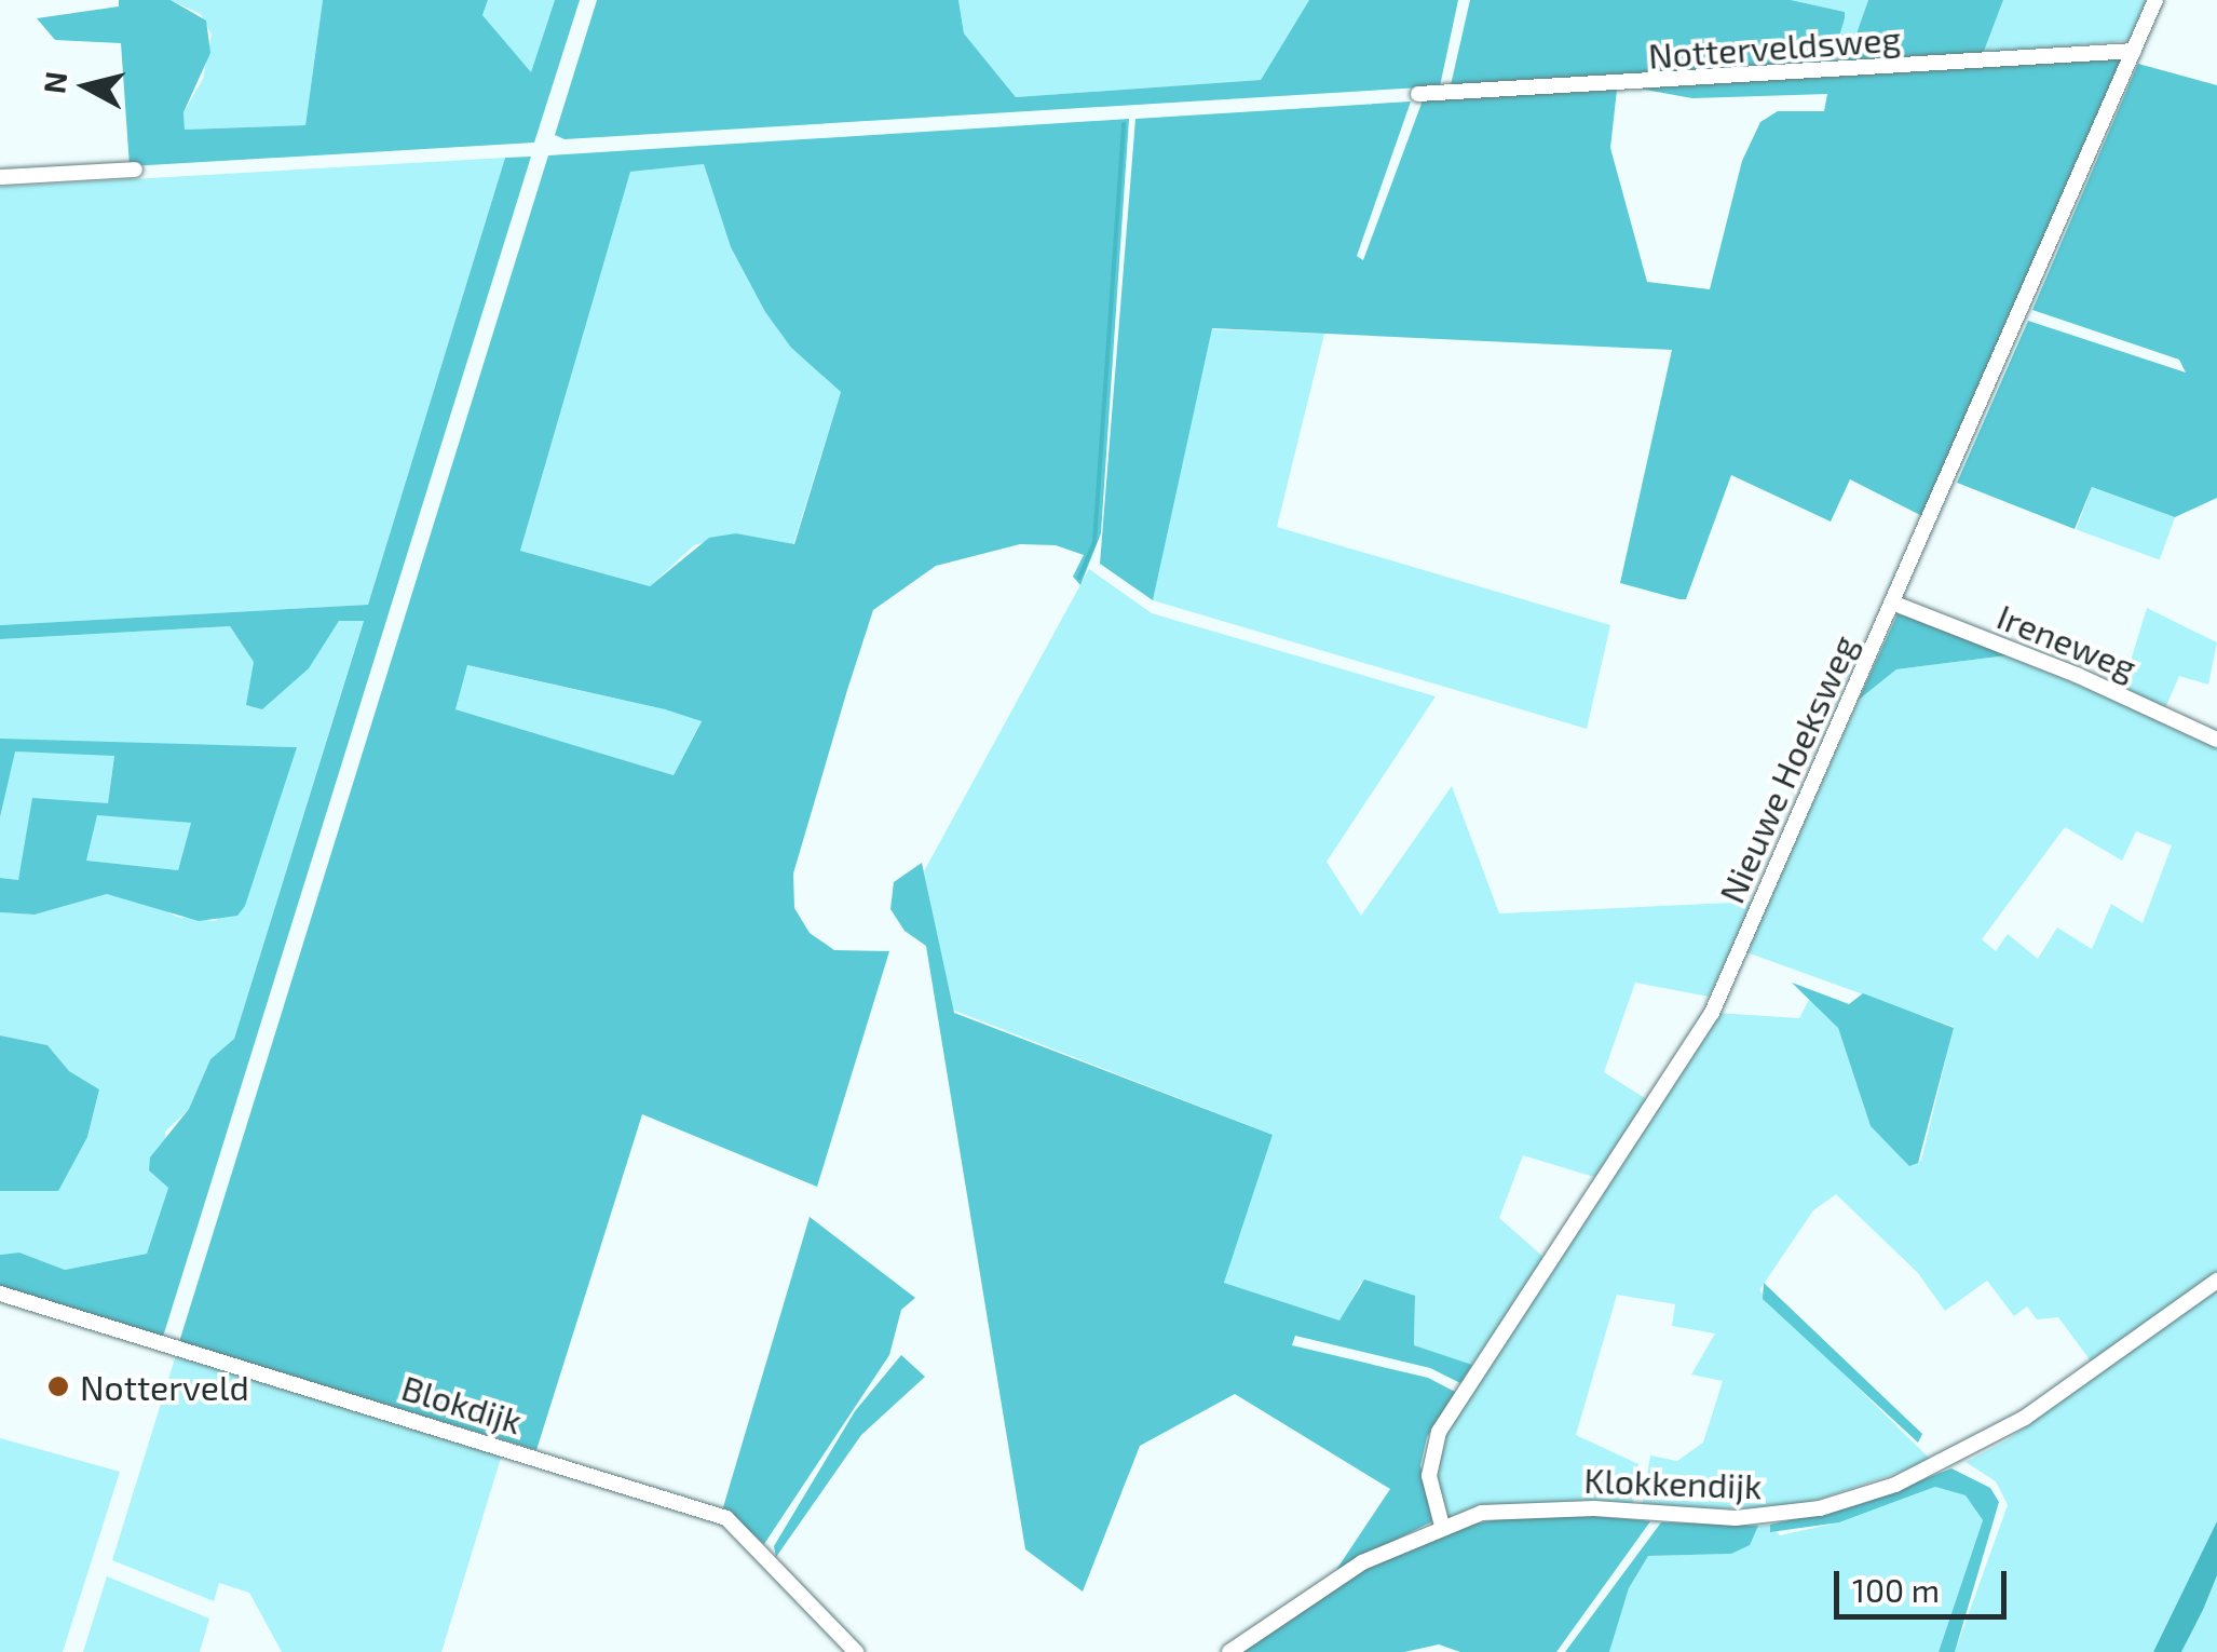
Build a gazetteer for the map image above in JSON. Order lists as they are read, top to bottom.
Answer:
{
  "streets": {
    "street": [
      "Notterveldsweg",
      "Ireneweg",
      "Nieuwe Hoeksweg",
      "Blokdijk",
      "Klokkendijk"
    ]
  },
  "crossings": [
    ["Notterveldsweg", "Nieuwe Hoeksweg"],
    ["Ireneweg", "Nieuwe Hoeksweg"],
    ["Nieuwe Hoeksweg", "Klokkendijk"]
  ],
  "places": ["Notterveld"],
  "scale_bar": "100 m",
  "north": "left"
}
